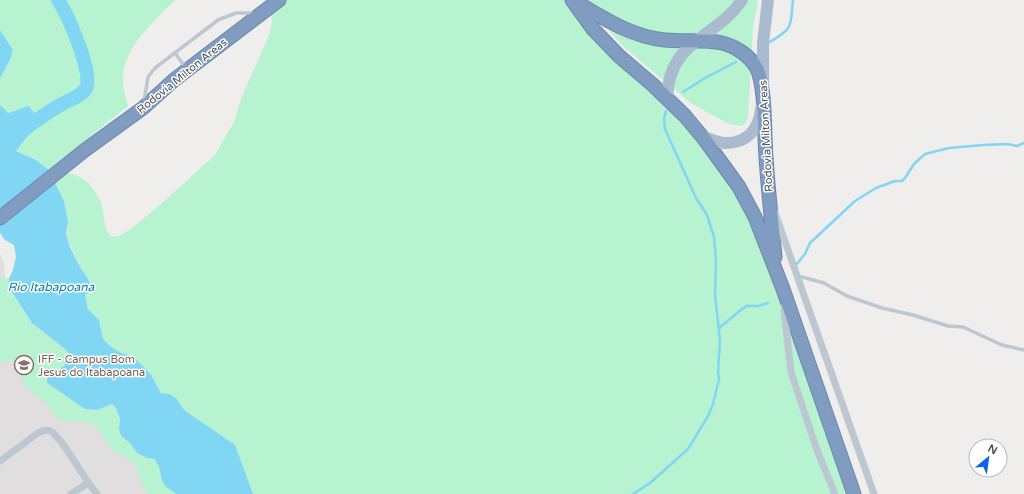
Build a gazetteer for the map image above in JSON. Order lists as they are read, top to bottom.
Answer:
{
  "streets": {
    "highway": ["Rodovia Milton Areas"]
  },
  "water": ["Rio Itabapoana"],
  "places": {
    "school or university": ["IFF - Campus Bom Jesus do Itabapoana"]
  },
  "north": "top right"
}
